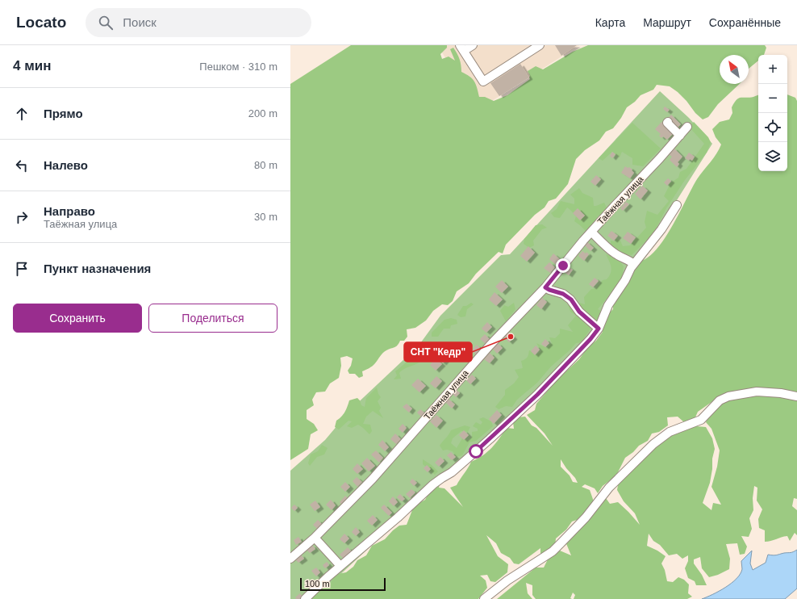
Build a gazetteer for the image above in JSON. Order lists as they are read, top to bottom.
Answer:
{
  "streets": {
    "street": ["Таёжная улица"]
  },
  "places": ["СНТ \"Кедр\""],
  "scale_bar": "100 m",
  "north": "top left",
  "page": {
    "header": "Locato",
    "search": "Поиск",
    "nav": ["Карта", "Маршрут", "Сохранённые"],
    "heading": ["4 мин", "Пешком · 310 m"],
    "map_buttons": ["+", "−"],
    "list": [
      ["Прямо", "200 m"],
      ["Налево", "80 m"],
      ["Направо", "Таёжная улица", "30 m"],
      "Пункт назначения"
    ],
    "buttons": ["Сохранить", "Поделиться"],
    "scale": "100 m"
  }
}
